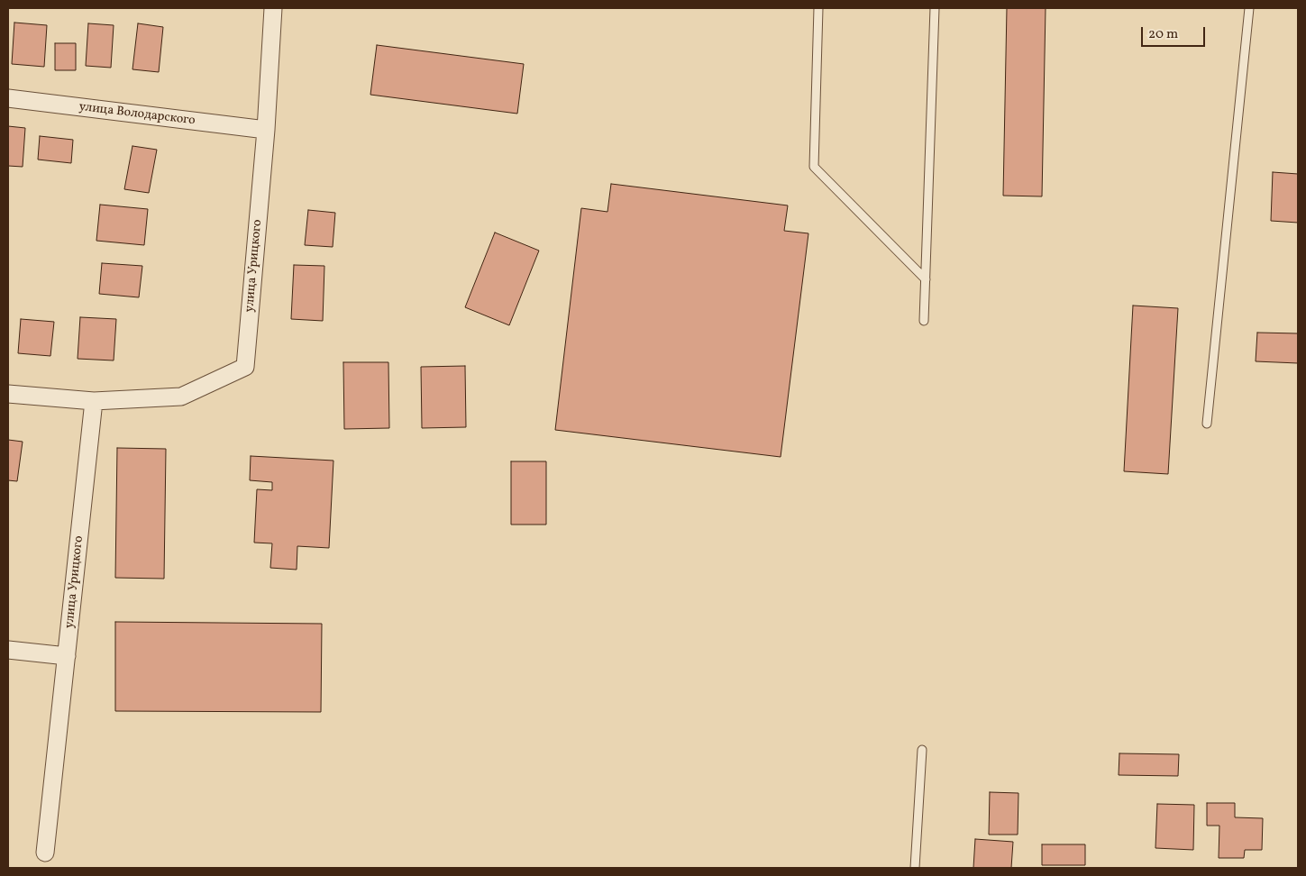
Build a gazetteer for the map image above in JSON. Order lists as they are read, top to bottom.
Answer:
{
  "streets": {
    "street": ["улица Володарского", "улица Урицкого"]
  },
  "crossings": [
    ["улица Володарского", "улица Урицкого"]
  ],
  "scale_bar": "20 m"
}
